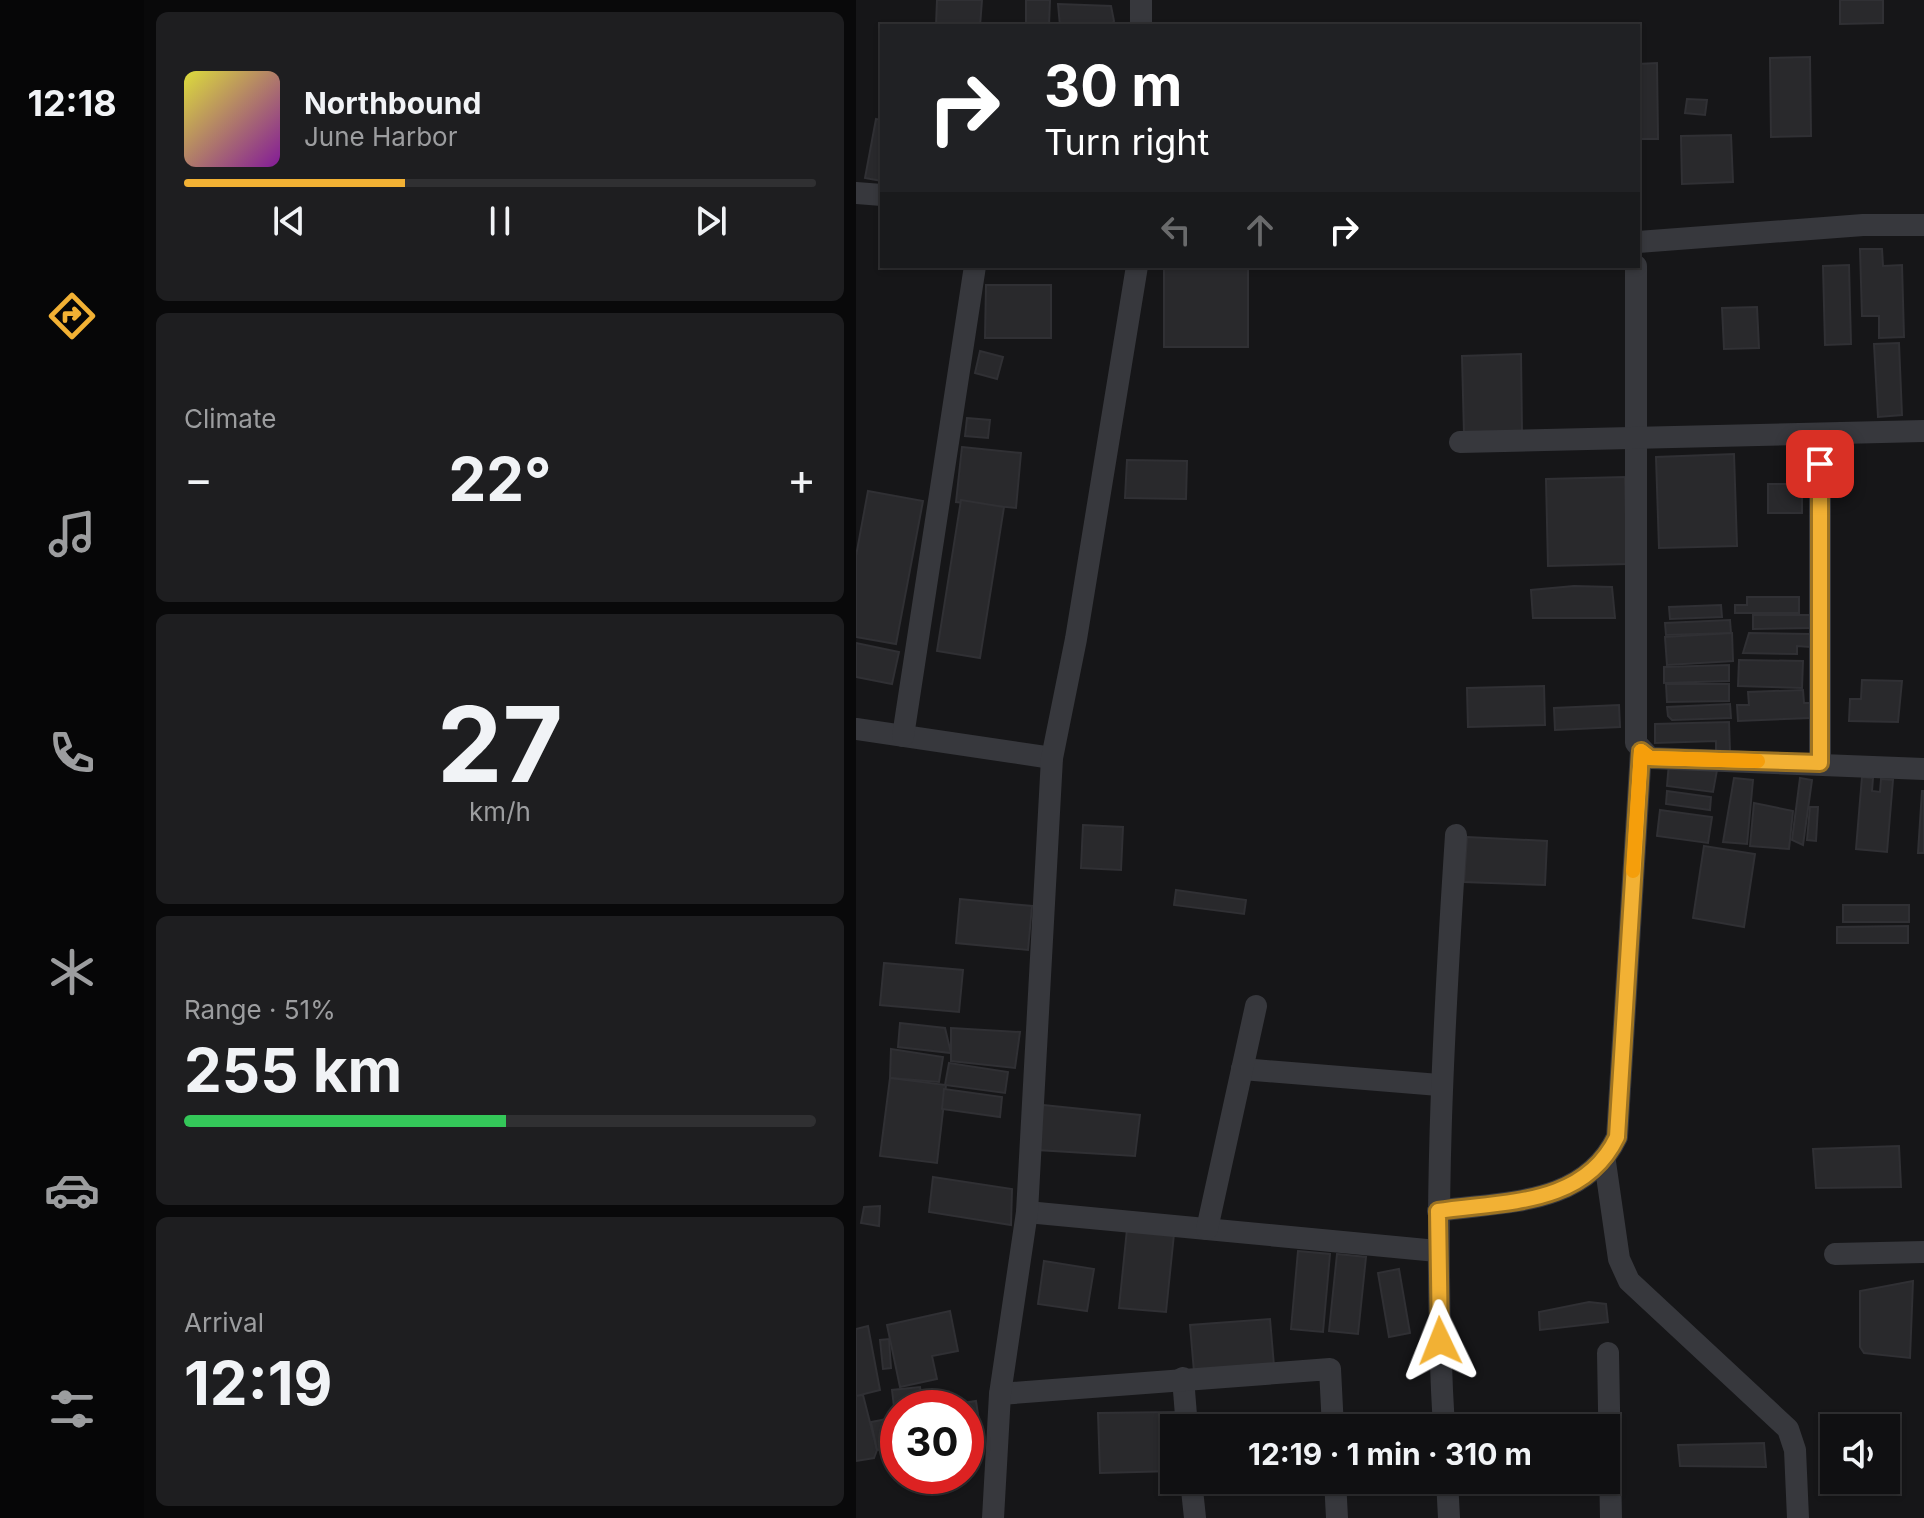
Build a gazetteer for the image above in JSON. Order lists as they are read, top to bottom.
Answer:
{
  "page": {
    "tabs": "12:18",
    "turn": ["30 m", "Turn right"],
    "song": ["Northbound", "June Harbor"],
    "tile": [
      "Climate",
      ["27", "km/h"],
      ["Range · 51%", "255 km"],
      ["Arrival", "12:19"]
    ],
    "heat": ["−", "22°", "+"],
    "limit": "30",
    "trip": "12:19 · 1 min · 310 m"
  }
}
